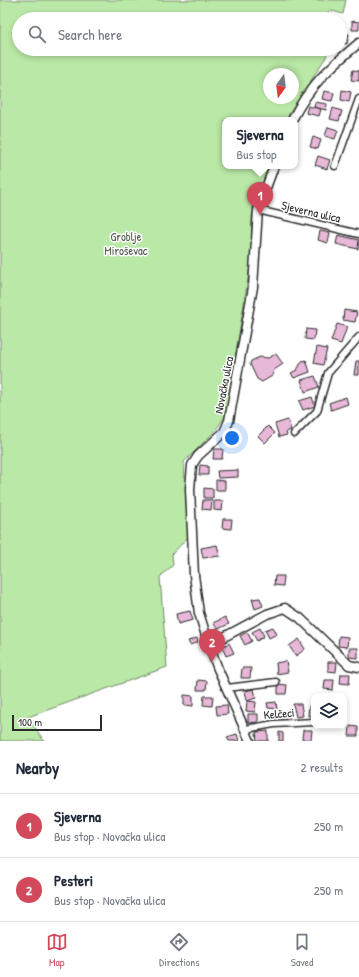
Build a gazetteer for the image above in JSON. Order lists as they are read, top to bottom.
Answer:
{
  "streets": {
    "street": ["Sjeverna ulica", "Novačka ulica", "Kelčeci"]
  },
  "crossings": [
    ["Sjeverna ulica", "Novačka ulica"],
    ["Novačka ulica", "Kelčeci"]
  ],
  "parks": ["Groblje Miroševac"],
  "scale_bar": "100 m",
  "north": "bottom",
  "page": {
    "search": "Search here",
    "popup": ["Sjeverna", "Bus stop"],
    "pins": ["1", "2"],
    "scale": "100 m",
    "heading": ["Nearby", "2 results"],
    "list": [
      {
        "mark": "1",
        "name": "Sjeverna",
        "note": "Bus stop · Novačka ulica",
        "value": "250 m"
      },
      {
        "mark": "2",
        "name": "Pesteri",
        "note": "Bus stop · Novačka ulica",
        "value": "250 m"
      }
    ],
    "nav": ["Map", "Directions", "Saved"]
  }
}
